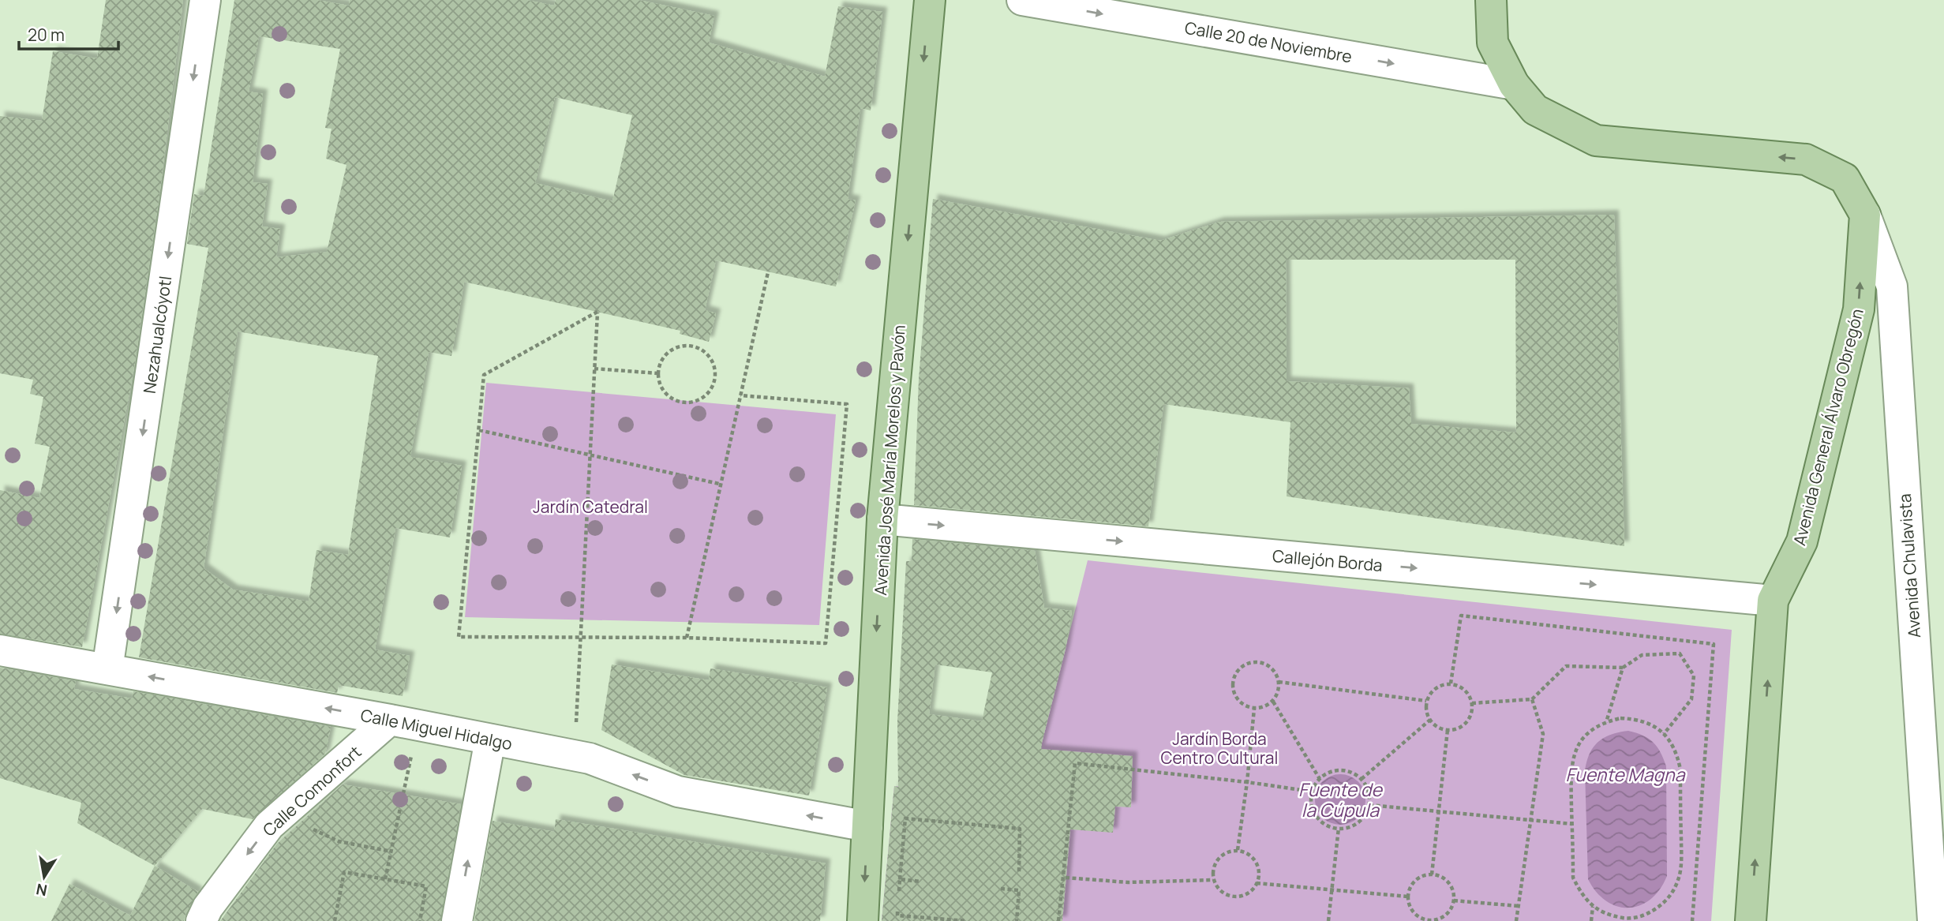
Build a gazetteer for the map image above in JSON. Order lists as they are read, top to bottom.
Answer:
{
  "streets": {
    "main road": ["Avenida General Álvaro Obregón", "Avenida José María Morelos y Pavón"],
    "street": [
      "Calle 20 de Noviembre",
      "Nezahualcóyotl",
      "Callejón Borda",
      "Avenida Chulavista",
      "Calle Miguel Hidalgo",
      "Calle Comonfort"
    ]
  },
  "crossings": [
    ["Nezahualcóyotl", "Calle Miguel Hidalgo"],
    ["Avenida General Álvaro Obregón", "Callejón Borda"],
    ["Avenida General Álvaro Obregón", "Avenida Chulavista"],
    ["Avenida José María Morelos y Pavón", "Callejón Borda"],
    ["Avenida José María Morelos y Pavón", "Calle Miguel Hidalgo"],
    ["Calle Miguel Hidalgo", "Calle Comonfort"]
  ],
  "one_way": [
    "Calle 20 de Noviembre",
    "Nezahualcóyotl",
    "Avenida General Álvaro Obregón",
    "Avenida José María Morelos y Pavón",
    "Callejón Borda",
    "Calle Miguel Hidalgo",
    "Calle Comonfort"
  ],
  "water": ["Fuente Magna", "Fuente de la Cúpula"],
  "parks": ["Jardín Catedral", "Jardín Borda Centro Cultural"],
  "scale_bar": "20 m",
  "north": "bottom"
}
